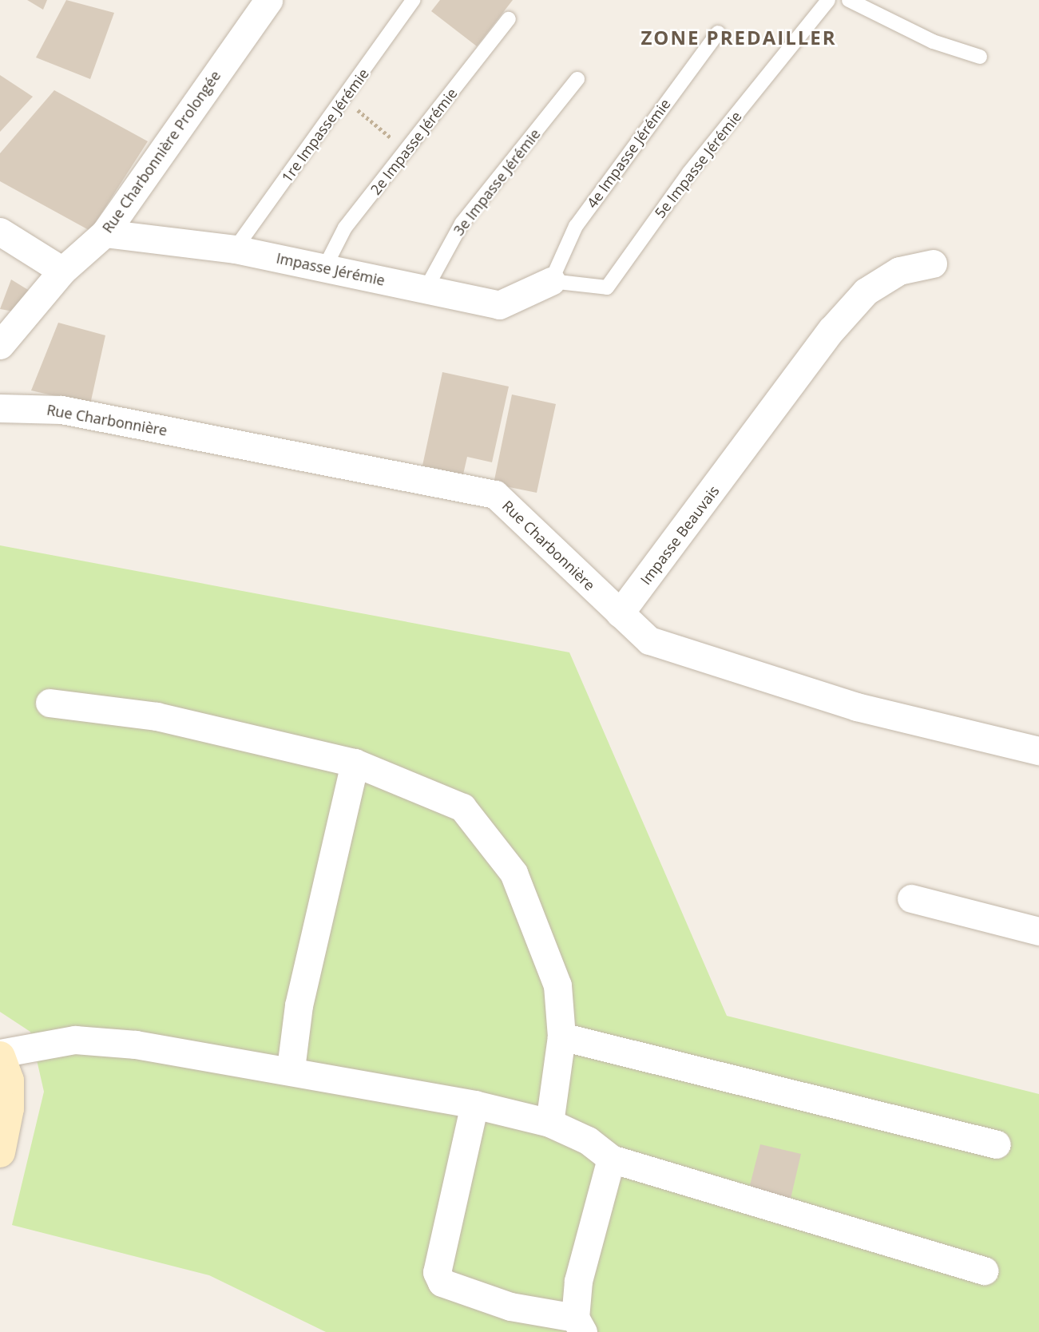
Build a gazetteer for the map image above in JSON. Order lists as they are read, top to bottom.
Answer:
{
  "streets": {
    "street": [
      "Rue Charbonnière Prolongée",
      "Impasse Jérémie",
      "Rue Charbonnière",
      "Impasse Beauvais"
    ],
    "lane": [
      "1re Impasse Jérémie",
      "2e Impasse Jérémie",
      "4e Impasse Jérémie",
      "5e Impasse Jérémie",
      "3e Impasse Jérémie"
    ]
  },
  "crossings": [
    ["1re Impasse Jérémie", "Impasse Jérémie"],
    ["2e Impasse Jérémie", "Impasse Jérémie"],
    ["Rue Charbonnière Prolongée", "Impasse Jérémie"],
    ["4e Impasse Jérémie", "5e Impasse Jérémie"],
    ["4e Impasse Jérémie", "Impasse Jérémie"],
    ["5e Impasse Jérémie", "Impasse Jérémie"],
    ["3e Impasse Jérémie", "Impasse Jérémie"],
    ["Rue Charbonnière", "Impasse Beauvais"]
  ],
  "districts": ["ZONE PREDAILLER"]
}
